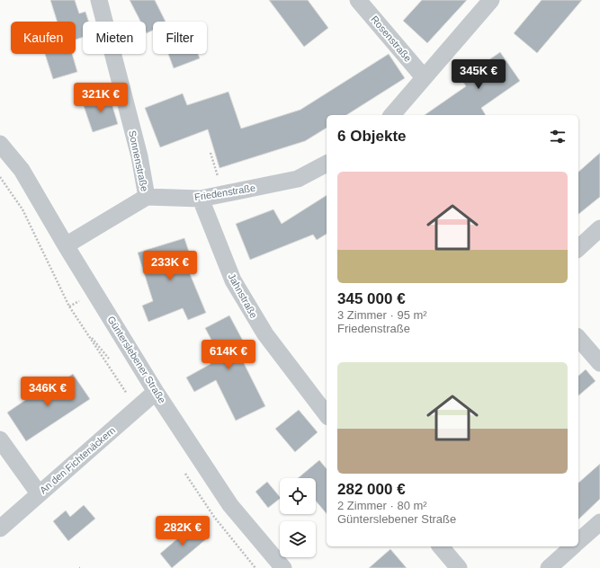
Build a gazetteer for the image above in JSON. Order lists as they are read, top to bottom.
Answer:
{
  "streets": {
    "street": [
      "Rosenstraße",
      "Sonnenstraße",
      "Friedenstraße",
      "Jahnstraße",
      "Günterslebener Straße",
      "An den Fichtenäckern"
    ]
  },
  "crossings": [
    ["Sonnenstraße", "Friedenstraße"],
    ["Friedenstraße", "Jahnstraße"],
    ["Günterslebener Straße", "An den Fichtenäckern"]
  ],
  "page": {
    "chip": ["Kaufen", "Mieten", "Filter"],
    "price": [
      "345K €",
      "321K €",
      "233K €",
      "614K €",
      "346K €",
      "282K €"
    ],
    "heading": "6 Objekte",
    "list": [
      {
        "name": "345 000 €",
        "note": "3 Zimmer · 95 m² · Friedenstraße"
      },
      {
        "name": "282 000 €",
        "note": "2 Zimmer · 80 m² · Günterslebener Straße"
      }
    ]
  }
}
